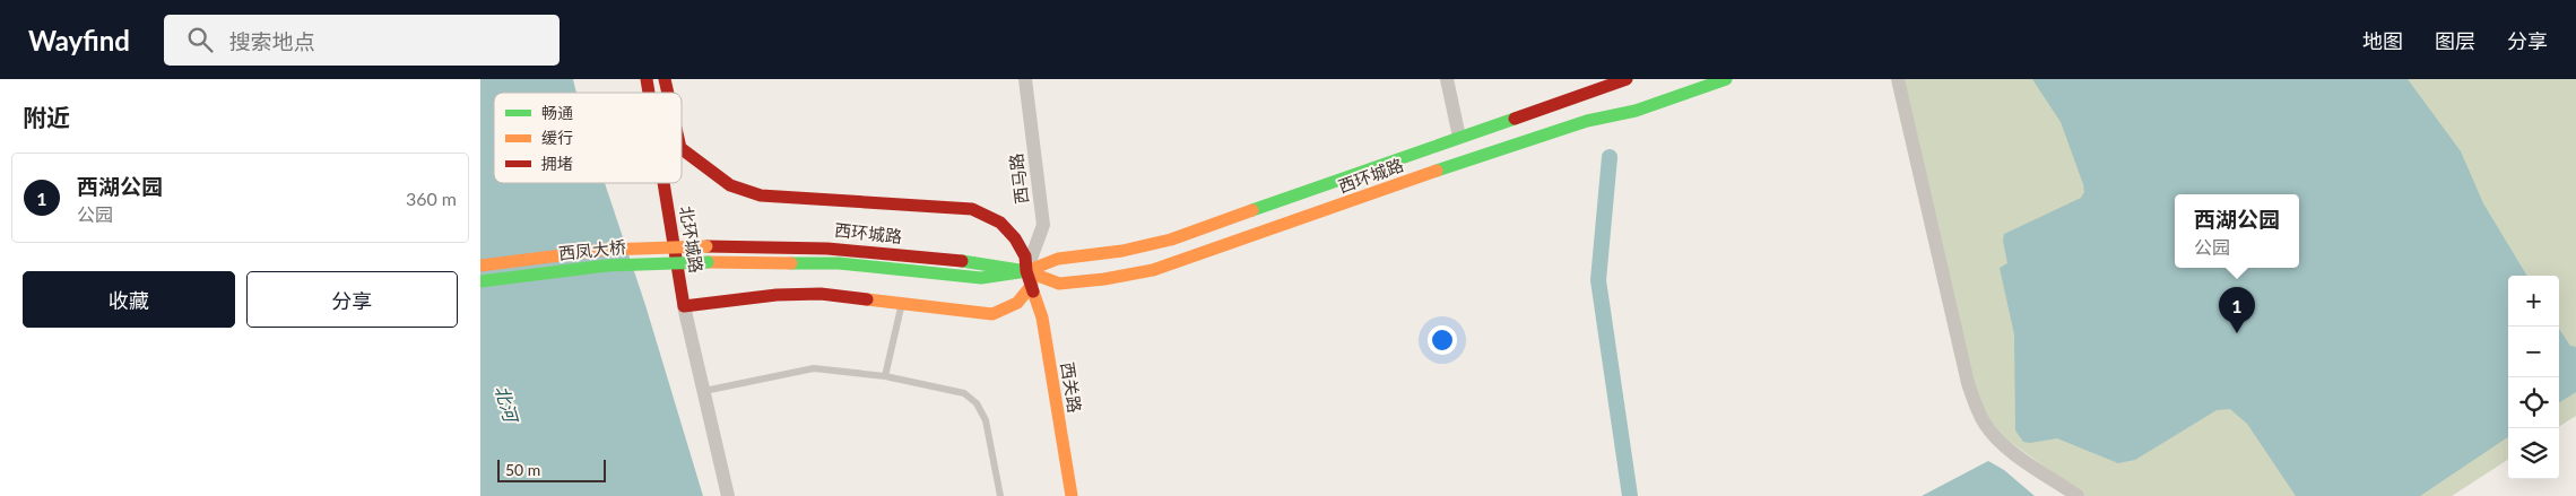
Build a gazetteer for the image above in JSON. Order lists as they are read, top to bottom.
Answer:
{
  "streets": {
    "main road": [
      "西环城路",
      "北环城路",
      "西凤大桥",
      "西关路"
    ],
    "street": ["西马路"]
  },
  "crossings": [
    ["西环城路", "西马路"],
    ["西环城路", "西凤大桥"],
    ["西环城路", "西关路"],
    ["西马路", "西关路"]
  ],
  "water": ["北河"],
  "legend": ["畅通", "缓行", "拥堵"],
  "scale_bar": "50 m",
  "page": {
    "header": "Wayfind",
    "search": "搜索地点",
    "nav": ["地图", "图层", "分享"],
    "heading": "附近",
    "list": [
      {
        "mark": "1",
        "name": "西湖公园",
        "note": "公园",
        "value": "360 m"
      }
    ],
    "popup": ["西湖公园", "公园"],
    "buttons": ["收藏", "分享"],
    "map_buttons": ["+", "−"],
    "pins": "1",
    "scale": "50 m"
  }
}
